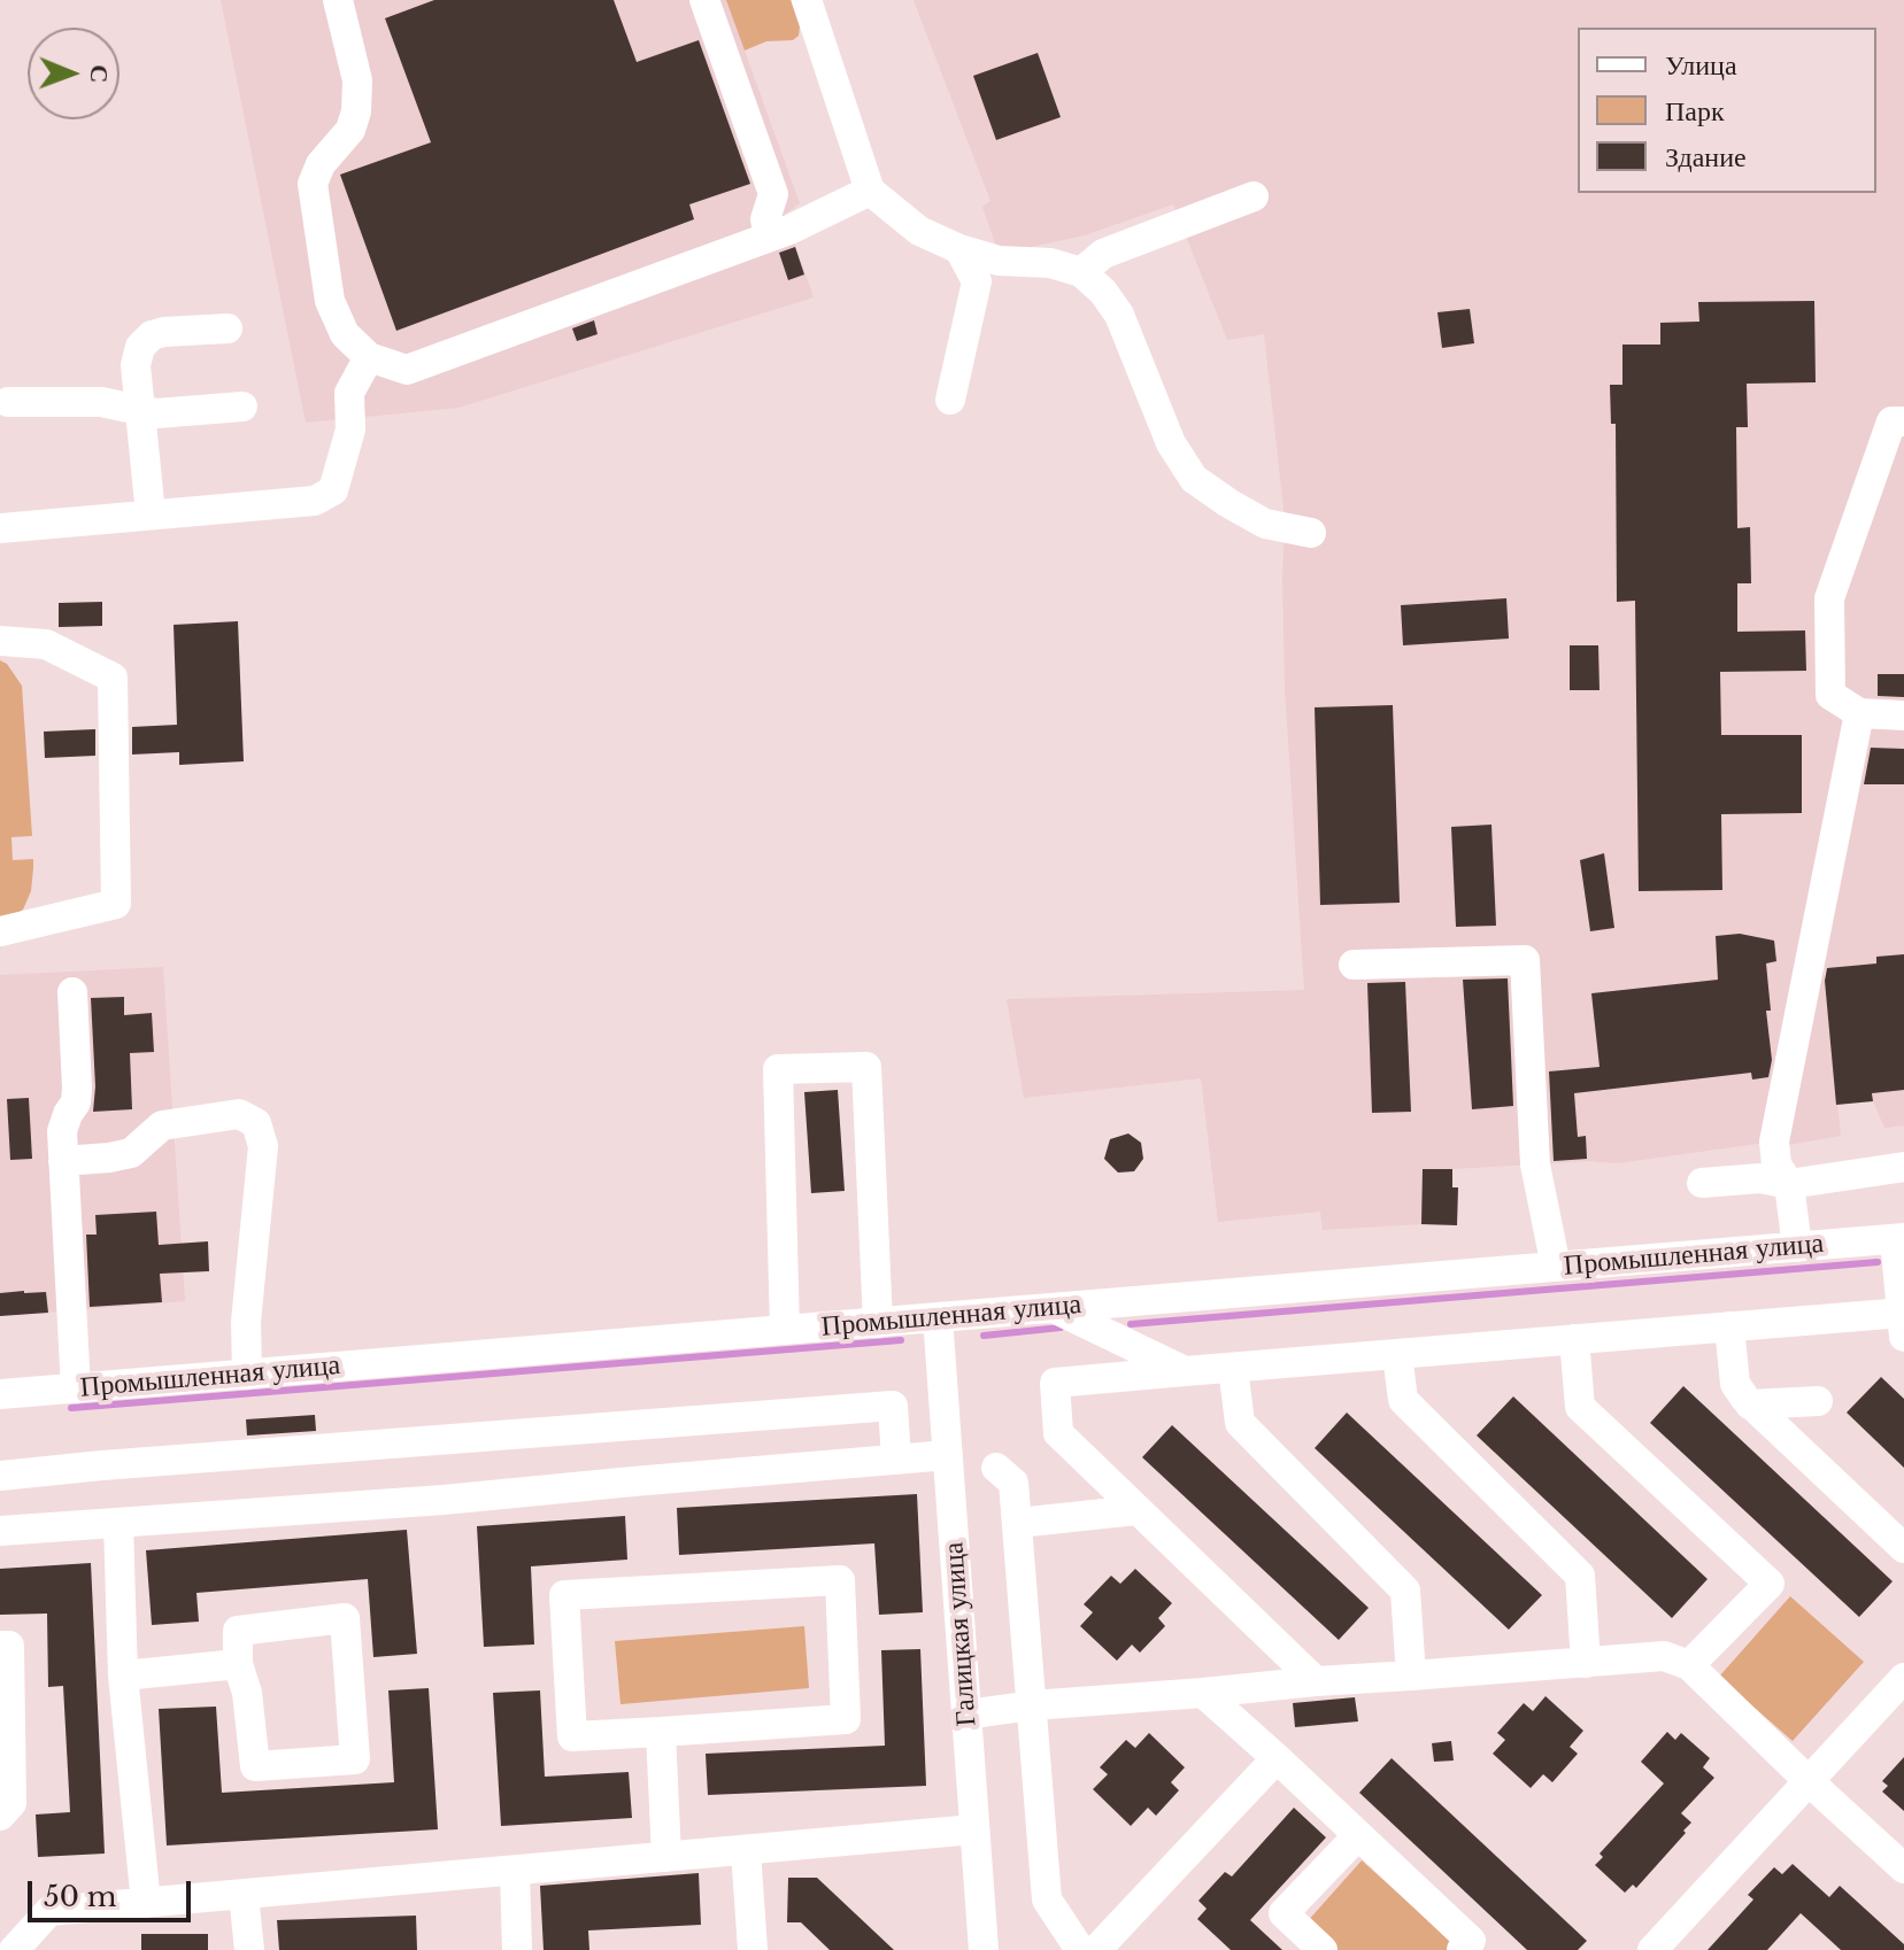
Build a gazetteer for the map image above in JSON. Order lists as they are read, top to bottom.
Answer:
{
  "streets": {
    "street": ["Промышленная улица", "Галицкая улица"]
  },
  "crossings": [
    ["Промышленная улица", "Галицкая улица"]
  ],
  "legend": ["Улица", "Парк", "Здание"],
  "scale_bar": "50 m",
  "north": "right"
}
